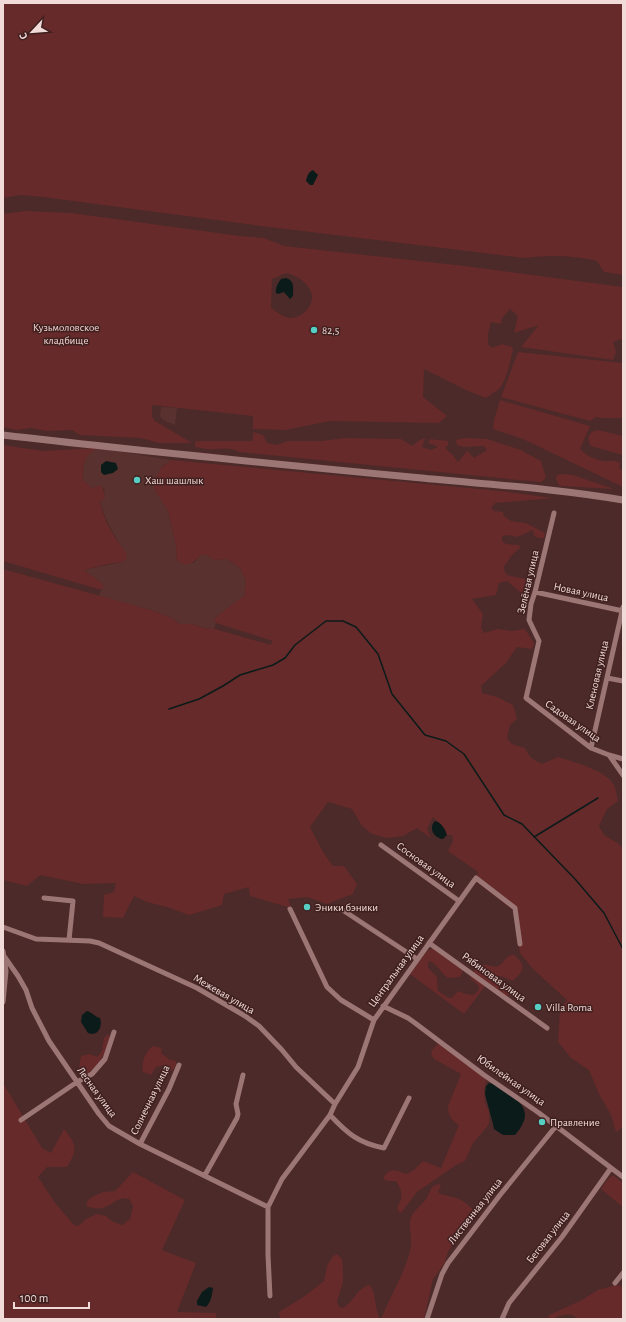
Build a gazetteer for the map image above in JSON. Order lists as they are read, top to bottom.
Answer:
{
  "streets": {
    "street": [
      "Зелёная улица",
      "Новая улица",
      "Кленовая улица",
      "Садовая улица",
      "Сосновая улица",
      "Центральная улица",
      "Рябиновая улица",
      "Межевая улица",
      "Юбилейная улица",
      "Лесная улица",
      "Солнечная улица",
      "Лиственная улица",
      "Беговая улица"
    ]
  },
  "crossings": [
    ["Зелёная улица", "Новая улица"],
    ["Зелёная улица", "Садовая улица"],
    ["Новая улица", "Кленовая улица"],
    ["Кленовая улица", "Садовая улица"],
    ["Сосновая улица", "Центральная улица"],
    ["Центральная улица", "Рябиновая улица"],
    ["Центральная улица", "Межевая улица"],
    ["Центральная улица", "Юбилейная улица"],
    ["Юбилейная улица", "Лиственная улица"],
    ["Юбилейная улица", "Беговая улица"],
    ["Лесная улица", "Солнечная улица"]
  ],
  "parks": ["Кузьмоловское кладбище"],
  "places": [
    "82,5",
    "Хаш шашлык",
    "Эники бэники",
    "Villa Roma",
    "Правление"
  ],
  "scale_bar": "100 m",
  "north": "bottom left"
}
